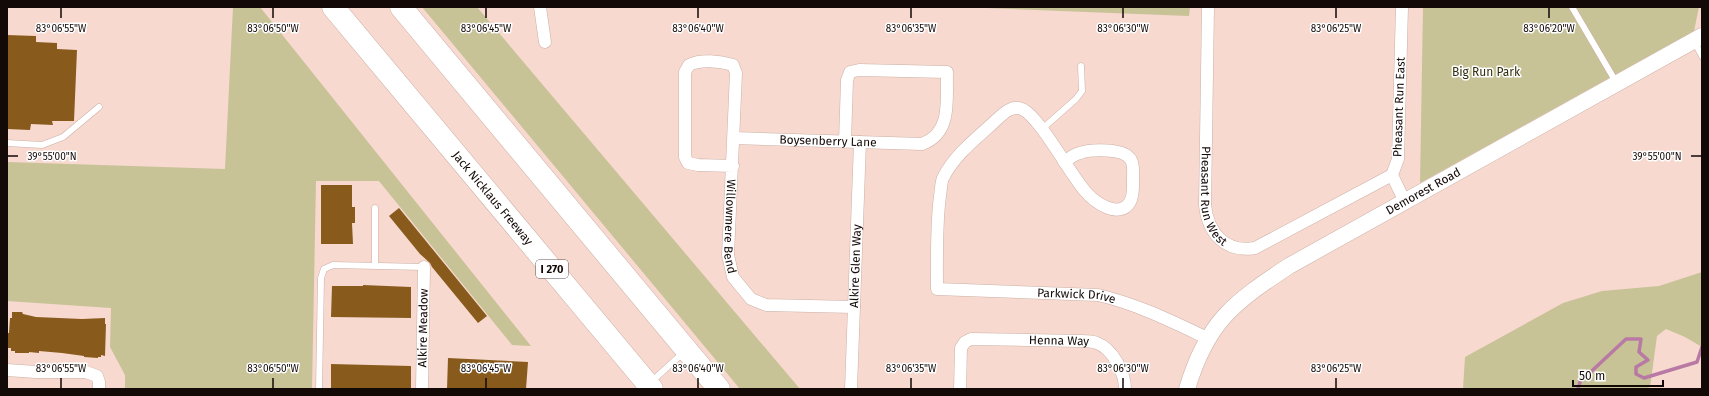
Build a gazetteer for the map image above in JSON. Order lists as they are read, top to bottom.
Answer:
{
  "streets": {
    "highway": ["Jack Nicklaus Freeway", "I 270"],
    "street": [
      "Pheasant Run East",
      "Boysenberry Lane",
      "Demorest Road",
      "Pheasant Run West",
      "Willowmere Bend",
      "Alkire Glen Way",
      "Parkwick Drive",
      "Alkire Meadow",
      "Henna Way"
    ]
  },
  "crossings": [
    ["Pheasant Run East", "Pheasant Run West"],
    ["Boysenberry Lane", "Willowmere Bend"],
    ["Boysenberry Lane", "Alkire Glen Way"],
    ["Demorest Road", "Parkwick Drive"],
    ["Willowmere Bend", "Alkire Glen Way"]
  ],
  "parks": ["Big Run Park"],
  "scale_bar": "50 m",
  "coordinates": [
    "83°06'55\"W",
    "83°06'50\"W",
    "83°06'45\"W",
    "83°06'40\"W",
    "83°06'35\"W",
    "83°06'30\"W",
    "83°06'25\"W",
    "83°06'20\"W",
    "39°55'00\"N"
  ]
}
